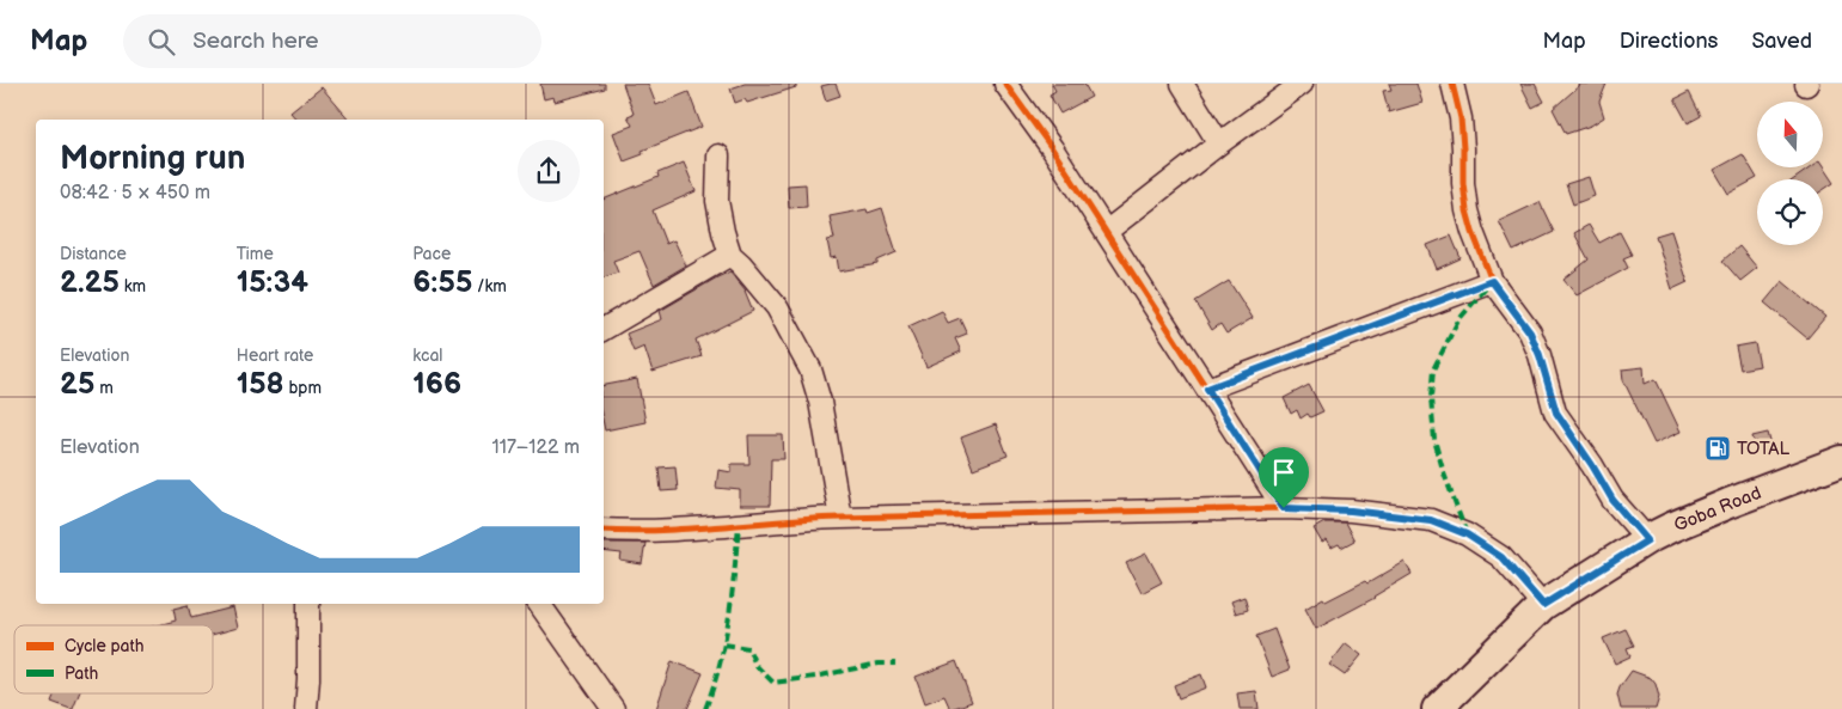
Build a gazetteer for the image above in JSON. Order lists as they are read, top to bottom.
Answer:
{
  "streets": {
    "main road": ["Goba Road"]
  },
  "places": {
    "fuel station": ["TOTAL"]
  },
  "legend": ["Cycle path", "Path"],
  "north": "top",
  "page": {
    "header": "Map",
    "search": "Search here",
    "nav": ["Map", "Directions", "Saved"],
    "heading": ["Morning run", "08:42 · 5 × 450 m"],
    "stats": [
      ["Distance", "2.25 km"],
      ["Time", "15:34"],
      ["Pace", "6:55 /km"],
      ["Elevation", "25 m"],
      ["Heart rate", "158 bpm"],
      ["kcal", "166"]
    ],
    "chart": ["Elevation", "117–122 m"]
  }
}
